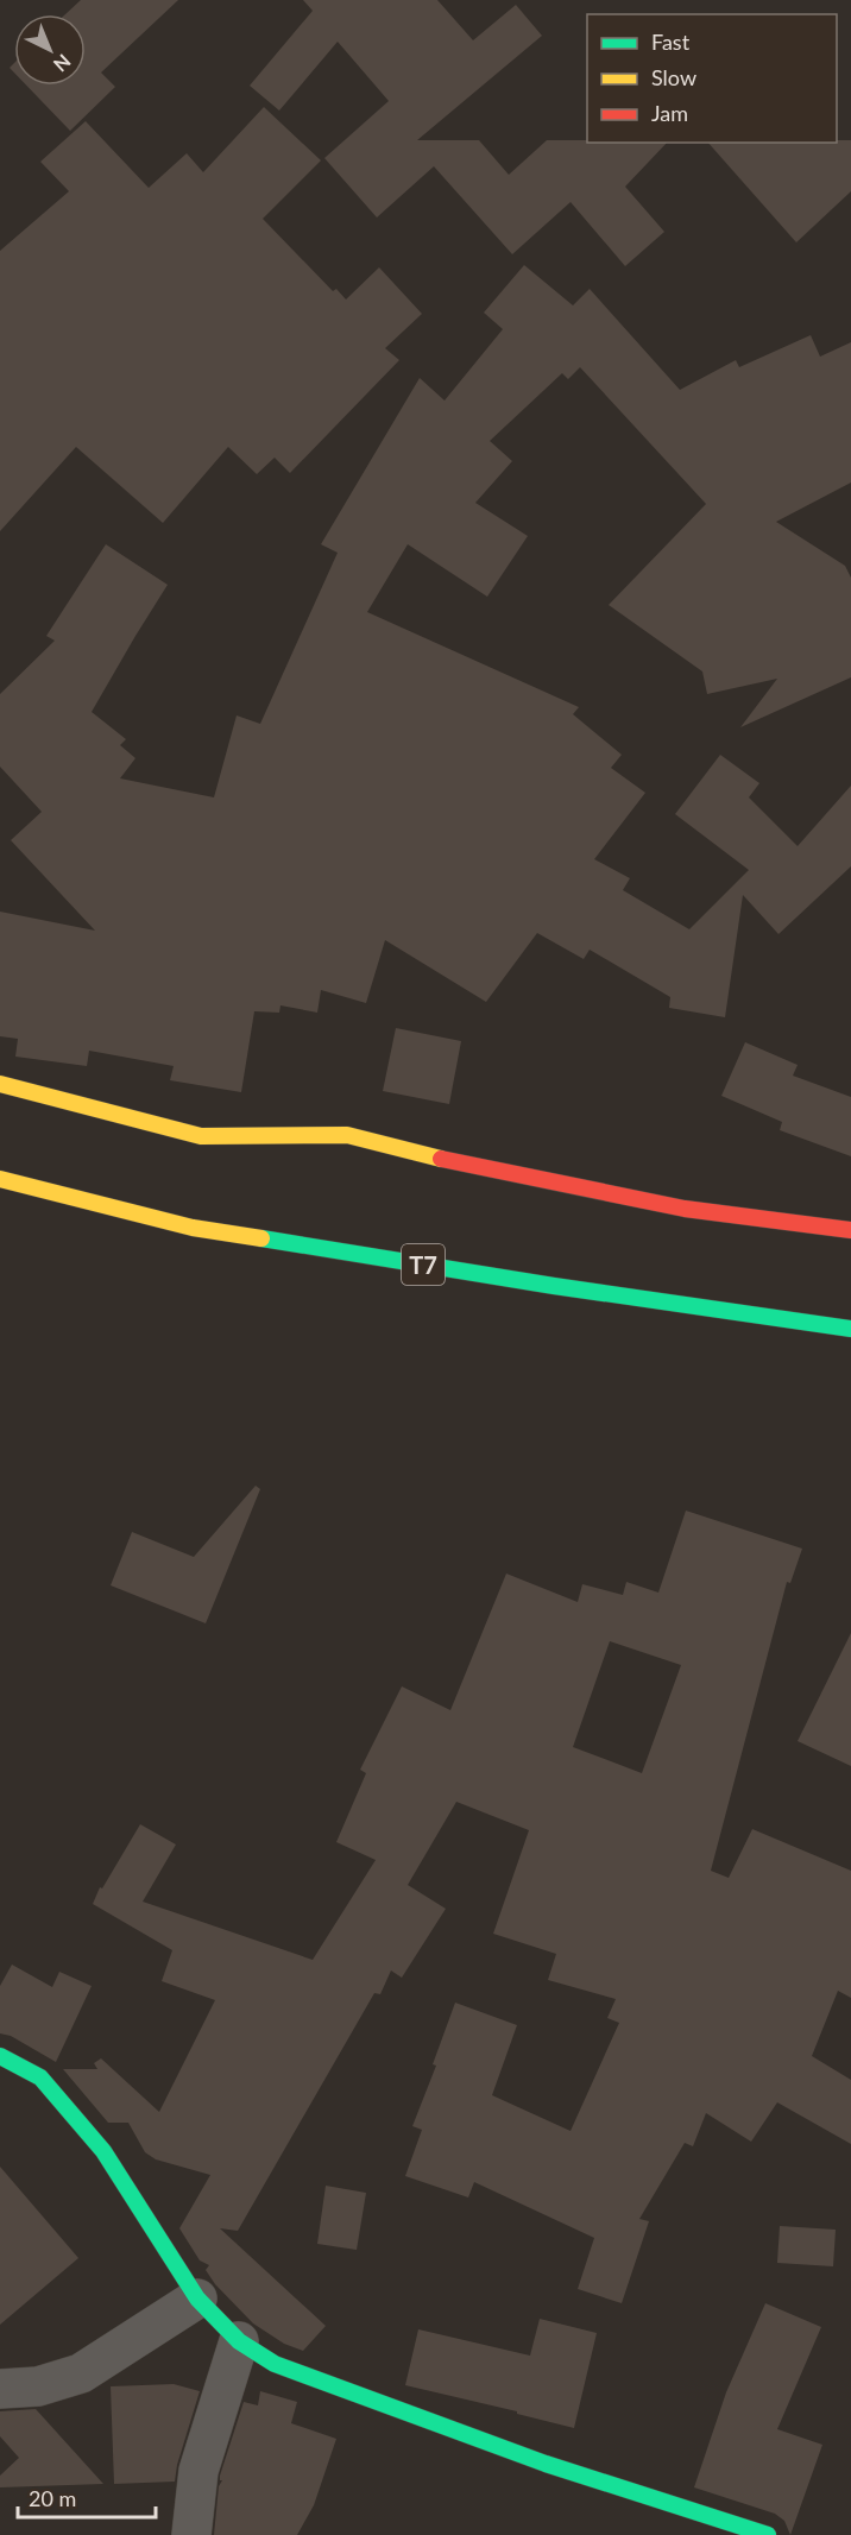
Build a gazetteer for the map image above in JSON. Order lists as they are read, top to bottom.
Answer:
{
  "streets": {
    "main road": ["T7"]
  },
  "legend": ["Fast", "Slow", "Jam"],
  "scale_bar": "20 m",
  "north": "bottom right"
}
